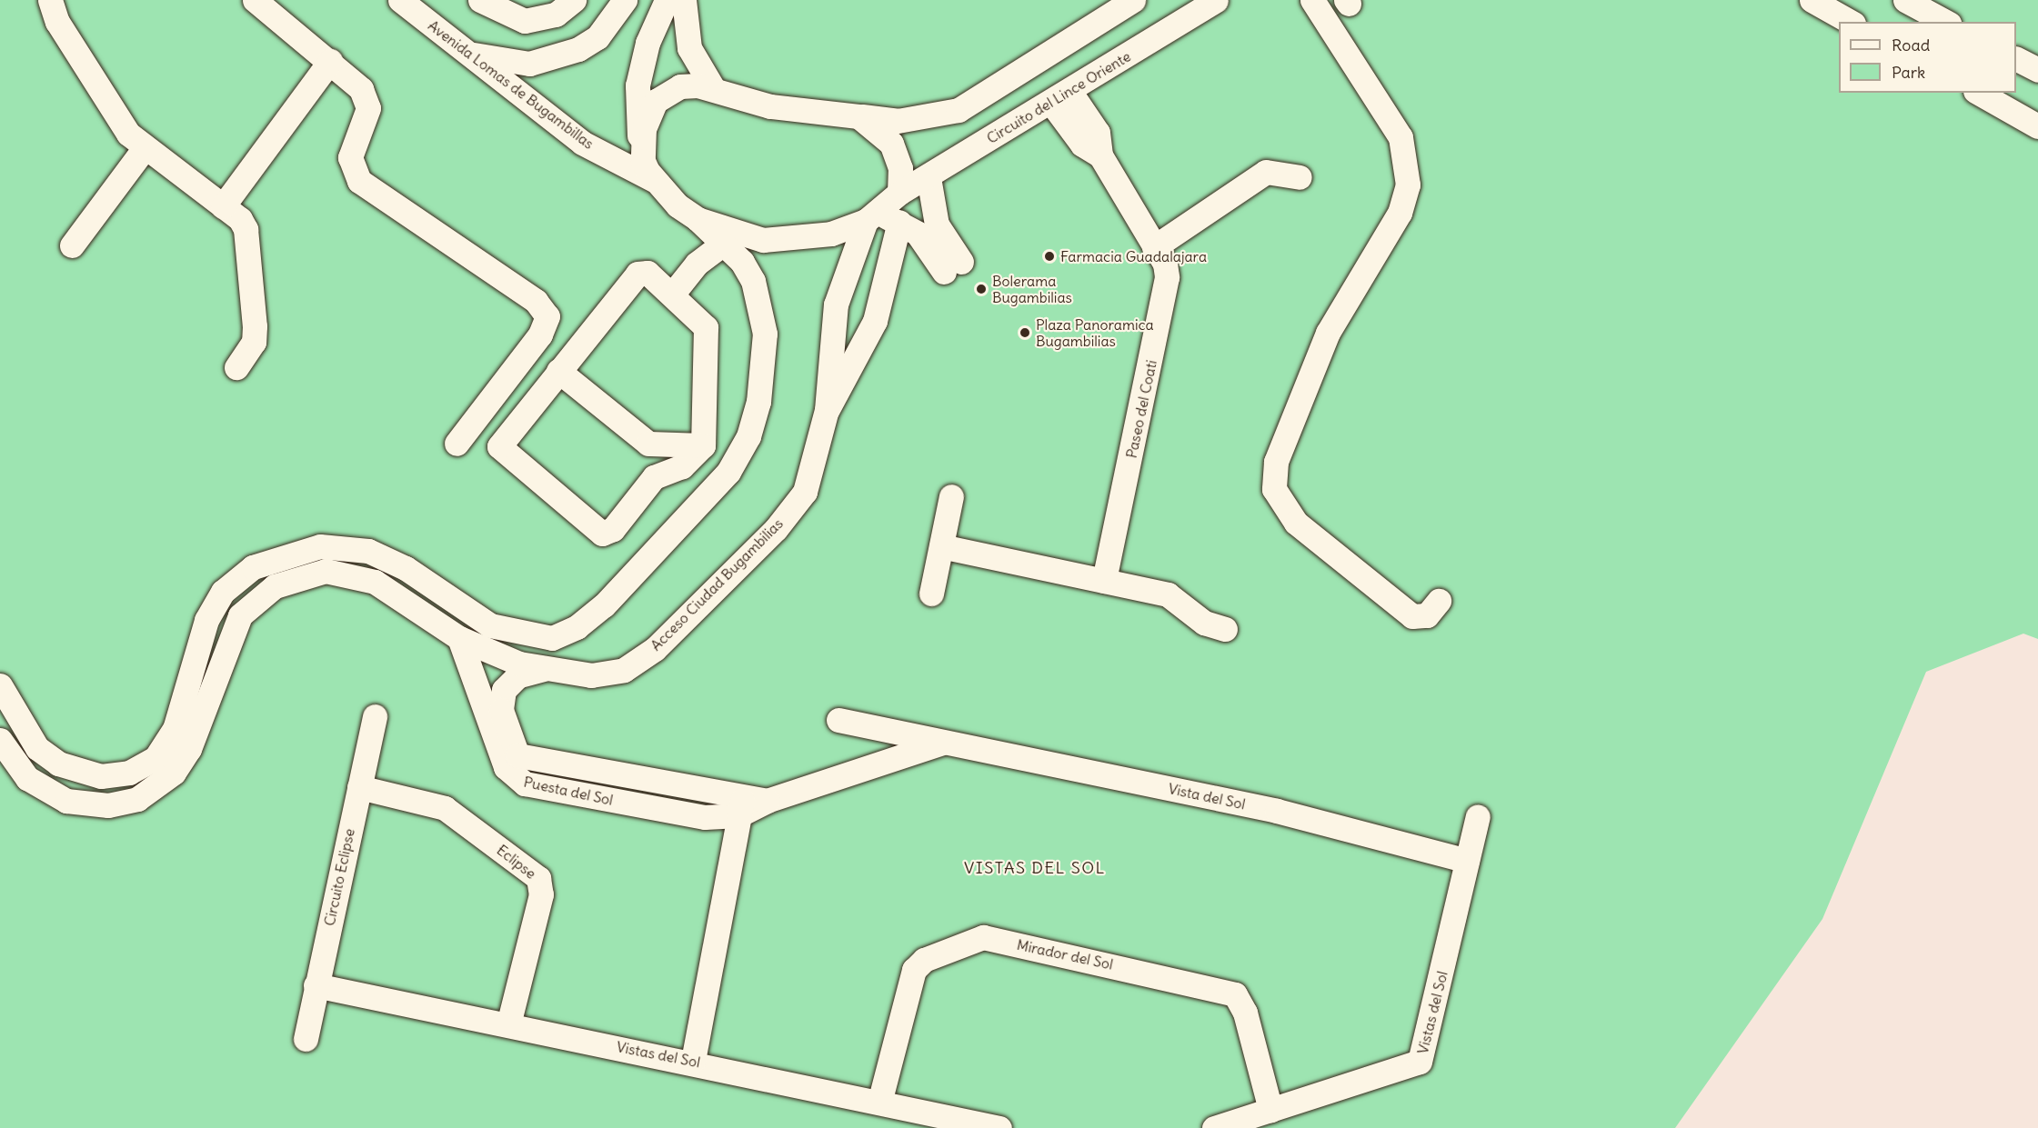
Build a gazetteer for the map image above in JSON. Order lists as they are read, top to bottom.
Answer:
{
  "streets": {
    "street": [
      "Avenida Lomas de Bugambillas",
      "Circuito del Lince Oriente",
      "Paseo del Coati",
      "Acceso Ciudad Bugambilias",
      "Puesta del Sol",
      "Vista del Sol",
      "Eclipse",
      "Circuito Eclipse",
      "Mirador del Sol",
      "Vistas del Sol"
    ]
  },
  "crossings": [
    ["Circuito del Lince Oriente", "Paseo del Coati"],
    ["Circuito del Lince Oriente", "Acceso Ciudad Bugambilias"],
    ["Acceso Ciudad Bugambilias", "Puesta del Sol"],
    ["Vista del Sol", "Vistas del Sol"],
    ["Eclipse", "Circuito Eclipse"],
    ["Eclipse", "Vistas del Sol"],
    ["Circuito Eclipse", "Vistas del Sol"],
    ["Mirador del Sol", "Vistas del Sol"]
  ],
  "districts": ["VISTAS DEL SOL"],
  "places": ["Farmacia Guadalajara", "Bolerama Bugambilias", "Plaza Panoramica Bugambilias"],
  "legend": ["Road", "Park"]
}
